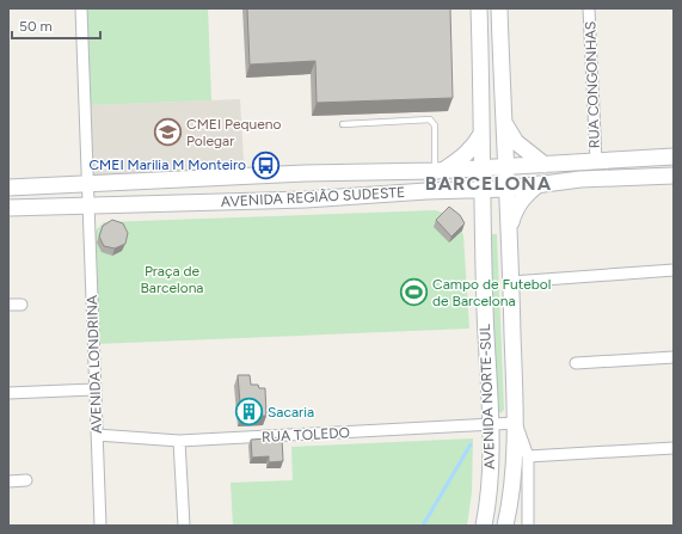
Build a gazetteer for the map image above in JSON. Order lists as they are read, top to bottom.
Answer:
{
  "streets": {
    "street": [
      "RUA CONGONHAS",
      "AVENIDA REGIÃO SUDESTE",
      "AVENIDA LONDRINA",
      "AVENIDA NORTE-SUL",
      "RUA TOLEDO"
    ]
  },
  "crossings": [
    ["RUA CONGONHAS", "AVENIDA REGIÃO SUDESTE"],
    ["AVENIDA REGIÃO SUDESTE", "AVENIDA LONDRINA"],
    ["AVENIDA REGIÃO SUDESTE", "AVENIDA NORTE-SUL"],
    ["AVENIDA LONDRINA", "RUA TOLEDO"],
    ["AVENIDA NORTE-SUL", "RUA TOLEDO"]
  ],
  "districts": ["BARCELONA"],
  "parks": ["Praça de Barcelona"],
  "places": {
    "school or university": ["CMEI Pequeno Polegar"],
    "bus stop": ["CMEI Marilia M Monteiro"],
    "sports": ["Campo de Futebol de Barcelona"],
    "building": ["Sacaria"]
  },
  "scale_bar": "50 m"
}
